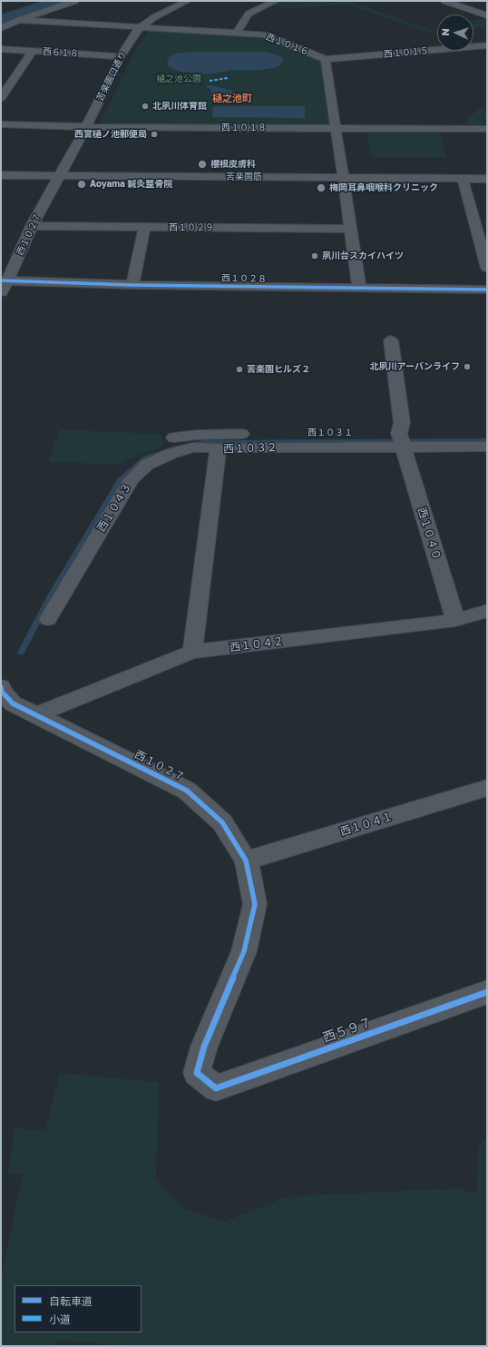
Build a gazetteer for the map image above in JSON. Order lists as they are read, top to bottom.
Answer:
{
  "streets": {
    "street": [
      "西１０１６",
      "西６１８",
      "西１０１５",
      "苦楽園口通り",
      "西１０１８",
      "苦楽園筋",
      "西１０２９",
      "西１０２７",
      "西１０２８",
      "西１０３２",
      "西１０４３",
      "西１０４０",
      "西１０４２",
      "西１０４１",
      "西５９７"
    ]
  },
  "crossings": [
    ["西１０１６", "西１０１５"],
    ["西１０１６", "苦楽園口通り"],
    ["西６１８", "苦楽園口通り"],
    ["苦楽園口通り", "西１０１８"],
    ["苦楽園口通り", "苦楽園筋"],
    ["苦楽園口通り", "西１０２７"],
    ["苦楽園筋", "西１０２７"],
    ["西１０２９", "西１０２７"],
    ["西１０２７", "西１０２８"],
    ["西１０２７", "西１０４２"],
    ["西１０２７", "西１０４１"],
    ["西１０２７", "西５９７"],
    ["西１０３２", "西１０４３"],
    ["西１０３２", "西１０４０"],
    ["西１０３２", "西１０４２"],
    ["西１０４０", "西１０４２"]
  ],
  "districts": ["樋之池町"],
  "parks": ["樋之池公園"],
  "places": [
    "北夙川体育館",
    "西宮樋ノ池郵便局",
    "櫻根皮膚科",
    "Aoyama 鍼灸整骨院",
    "梅岡耳鼻咽喉科クリニック",
    "夙川台スカイハイツ",
    "北夙川アーバンライフ",
    "苦楽園ヒルズ２"
  ],
  "legend": ["自転車道", "小道"],
  "north": "left"
}
